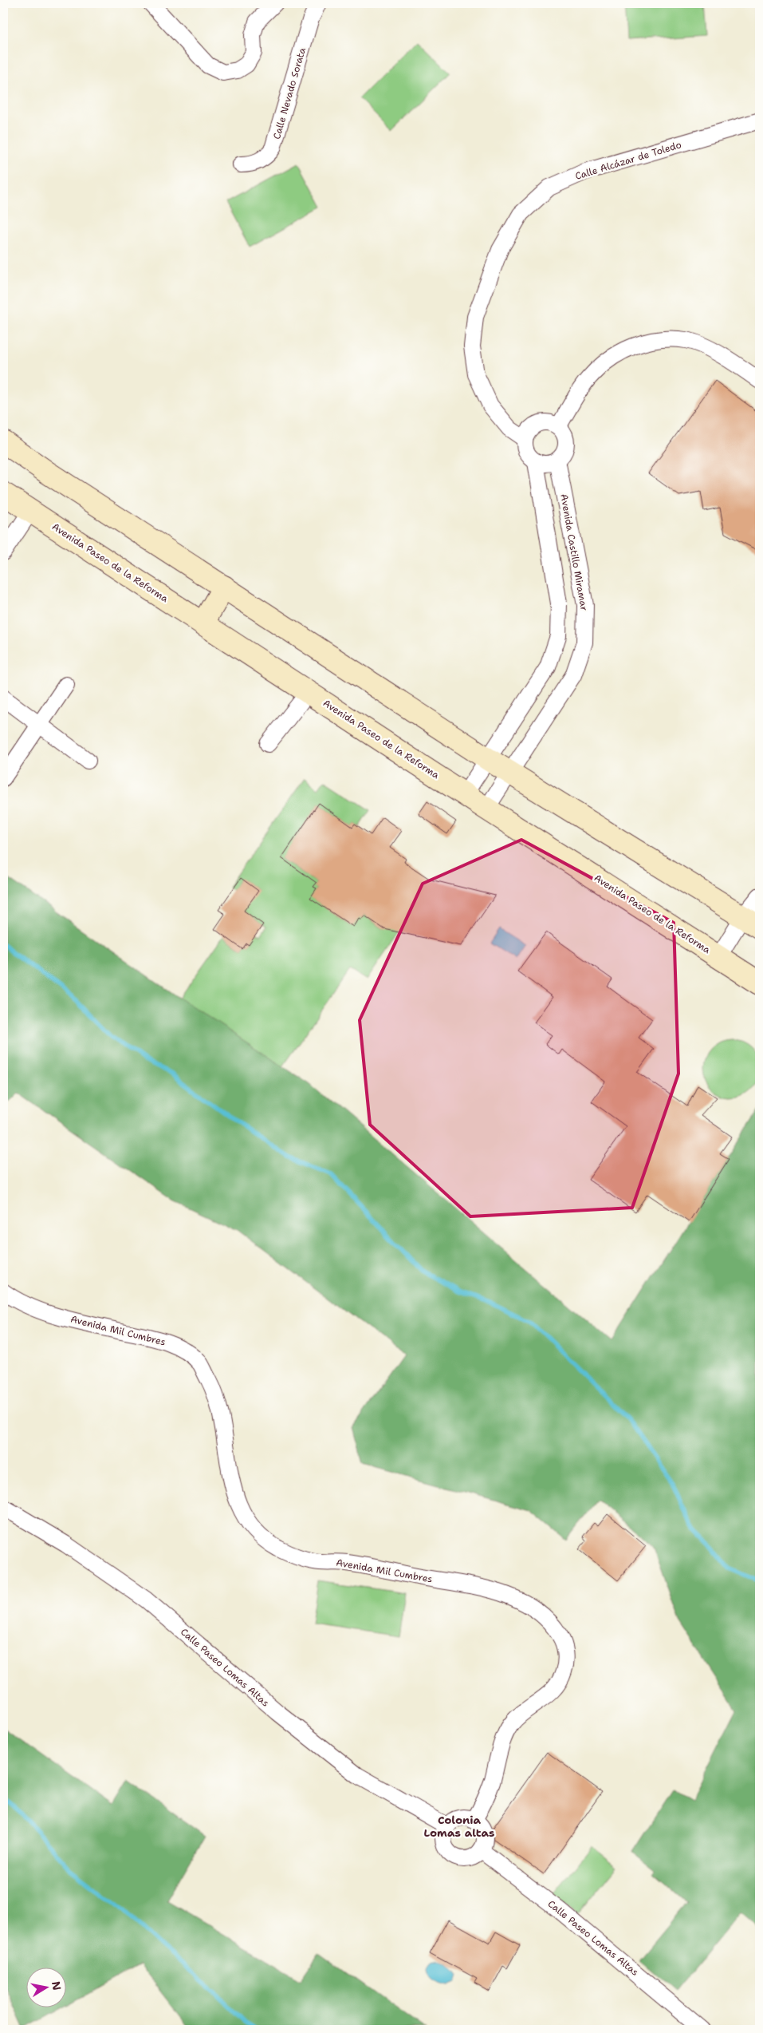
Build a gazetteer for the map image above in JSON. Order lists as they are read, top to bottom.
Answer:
{
  "streets": {
    "main road": ["Avenida Paseo de la Reforma"],
    "street": [
      "Calle Nevado Sorata",
      "Calle Alcázar de Toledo",
      "Avenida Castillo Miramar",
      "Avenida Mil Cumbres",
      "Calle Paseo Lomas Altas"
    ]
  },
  "crossings": [
    ["Calle Alcázar de Toledo", "Avenida Castillo Miramar"],
    ["Avenida Castillo Miramar", "Avenida Paseo de la Reforma"],
    ["Avenida Mil Cumbres", "Calle Paseo Lomas Altas"]
  ],
  "districts": ["Colonia Lomas altas"],
  "north": "right"
}
